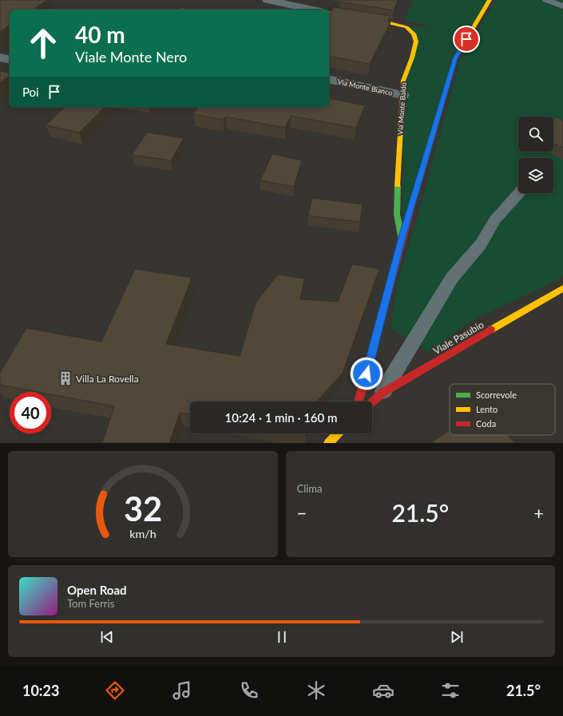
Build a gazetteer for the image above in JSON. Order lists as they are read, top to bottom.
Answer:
{
  "streets": {
    "street": ["Via Monte Bianco", "Via Monte Baldo", "Viale Pasubio"]
  },
  "crossings": [
    ["Via Monte Bianco", "Via Monte Baldo"]
  ],
  "places": {
    "building": ["Villa La Rovella"]
  },
  "legend": ["Scorrevole", "Lento", "Coda"],
  "page": {
    "turn": ["40 m", "Viale Monte Nero"],
    "then": "Poi",
    "limit": "40",
    "trip": "10:24 · 1 min · 160 m",
    "tile": "Clima",
    "heat": ["−", "21.5°", "+"],
    "song": ["Open Road", "Tom Ferris"],
    "tabs": ["10:23", "21.5°"],
    "gauge": ["32", "km/h"]
  }
}
